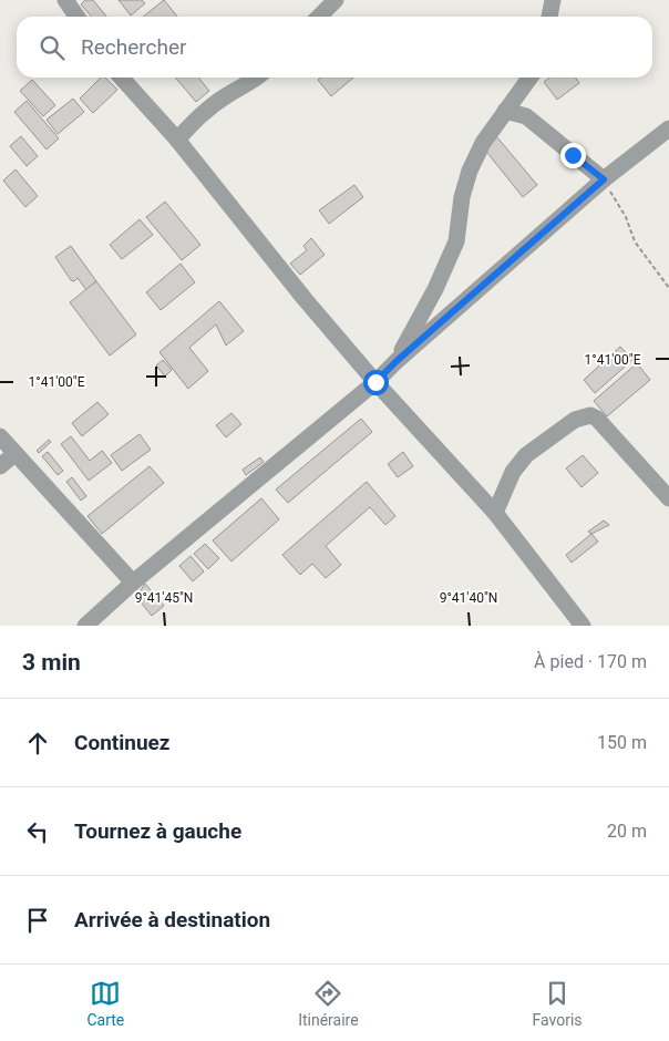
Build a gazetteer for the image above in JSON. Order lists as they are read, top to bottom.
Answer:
{
  "page": {
    "search": "Rechercher",
    "heading": ["3 min", "À pied · 170 m"],
    "list": [
      ["Continuez", "150 m"],
      ["Tournez à gauche", "20 m"],
      "Arrivée à destination"
    ],
    "nav": ["Carte", "Itinéraire", "Favoris"]
  },
  "coordinates": ["1°41'00\"E", "9°41'45\"N", "9°41'40\"N"]
}
